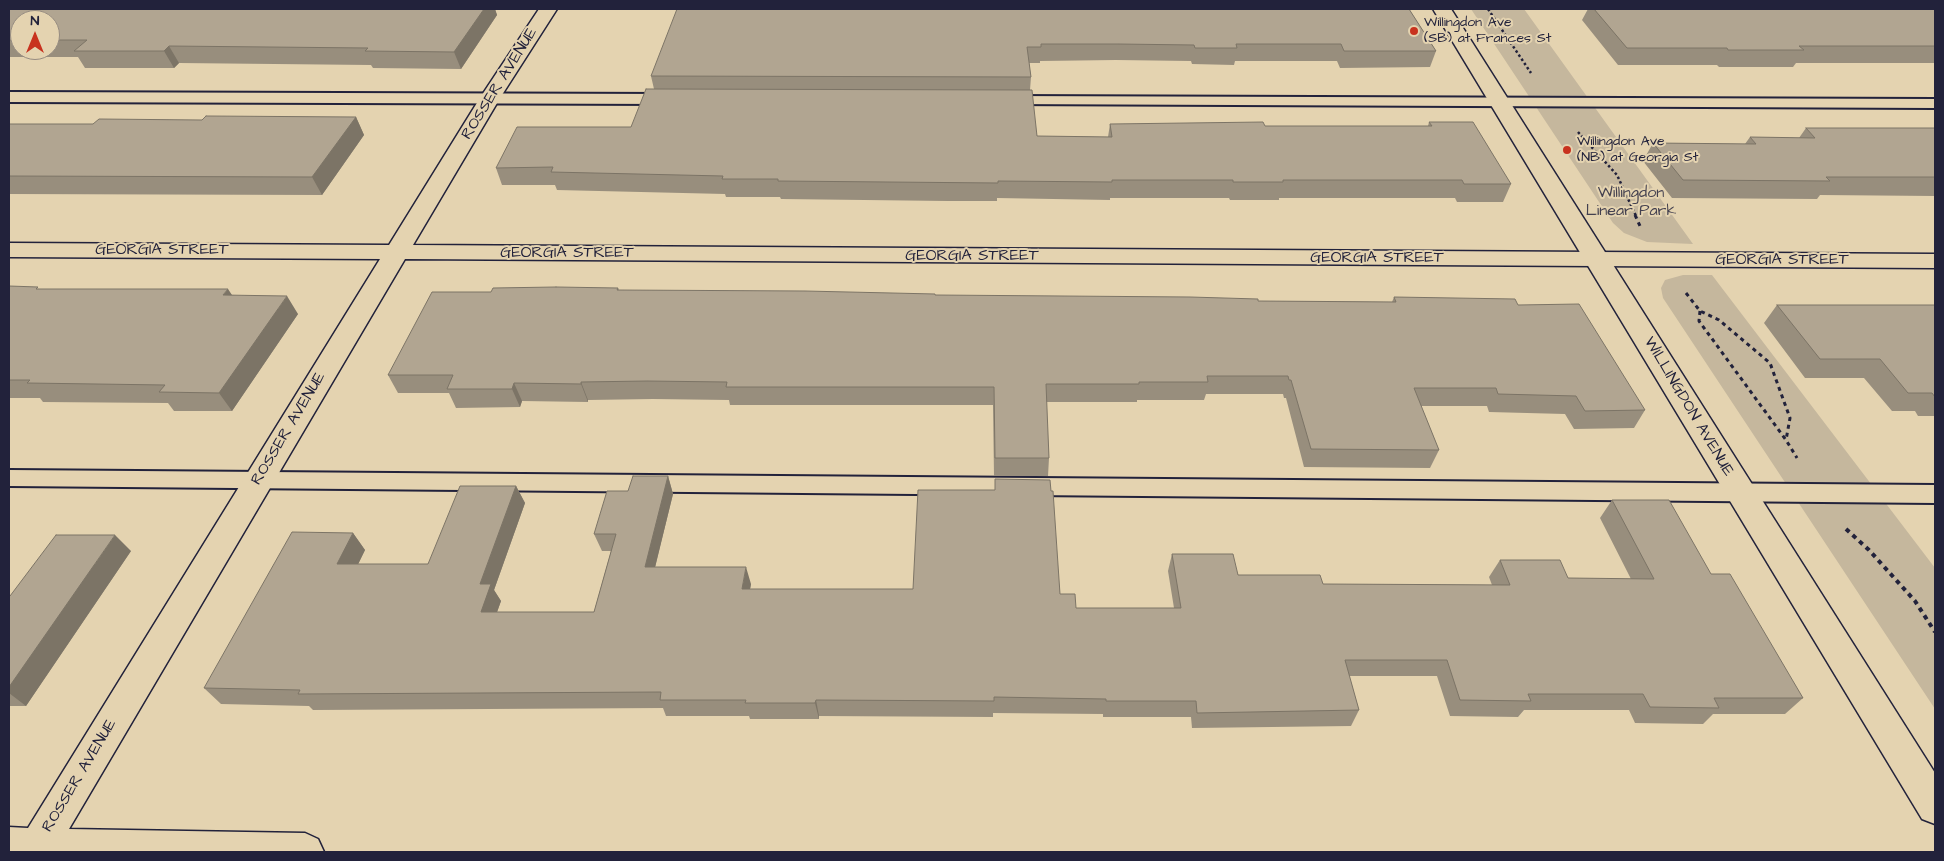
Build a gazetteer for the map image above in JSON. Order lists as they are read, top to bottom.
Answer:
{
  "streets": {
    "street": ["ROSSER AVENUE", "GEORGIA STREET", "WILLINGDON AVENUE"]
  },
  "crossings": [
    ["ROSSER AVENUE", "GEORGIA STREET"],
    ["GEORGIA STREET", "WILLINGDON AVENUE"]
  ],
  "parks": ["Willingdon Linear Park"],
  "places": ["Willingdon Ave (SB) at Frances St", "Willingdon Ave (NB) at Georgia St"],
  "north": "top"
}
